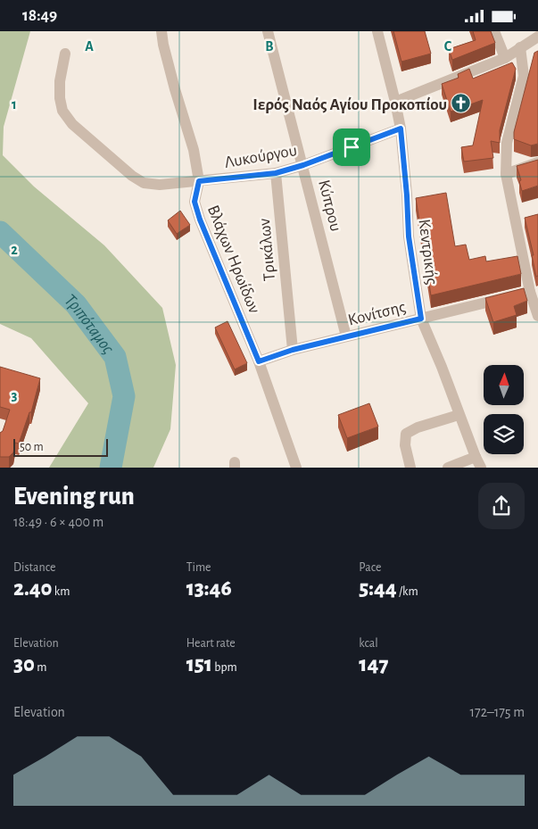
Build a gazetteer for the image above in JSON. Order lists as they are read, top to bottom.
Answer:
{
  "streets": {
    "street": [
      "Λυκούργου",
      "Κύπρου",
      "Τρικάλων",
      "Κεντρικής",
      "Βλάχων Ηρωίδων",
      "Κονίτσης"
    ]
  },
  "crossings": [
    ["Λυκούργου", "Κύπρου"],
    ["Λυκούργου", "Τρικάλων"],
    ["Λυκούργου", "Κεντρικής"],
    ["Λυκούργου", "Βλάχων Ηρωίδων"],
    ["Κύπρου", "Κονίτσης"],
    ["Τρικάλων", "Κονίτσης"],
    ["Κεντρικής", "Κονίτσης"],
    ["Βλάχων Ηρωίδων", "Κονίτσης"]
  ],
  "water": ["Τριπόταμος"],
  "places": {
    "church": ["Ιερός Ναός Αγίου Προκοπίου"]
  },
  "scale_bar": "50 m",
  "north": "top",
  "page": {
    "status": "18:49",
    "scale": "50 m",
    "heading": ["Evening run", "18:49 · 6 × 400 m"],
    "stats": [
      ["Distance", "2.40 km"],
      ["Time", "13:46"],
      ["Pace", "5:44 /km"],
      ["Elevation", "30 m"],
      ["Heart rate", "151 bpm"],
      ["kcal", "147"]
    ],
    "chart": ["Elevation", "172–175 m"]
  },
  "grid": {
    "columns": ["A", "B", "C"],
    "rows": ["1", "2", "3"]
  }
}
